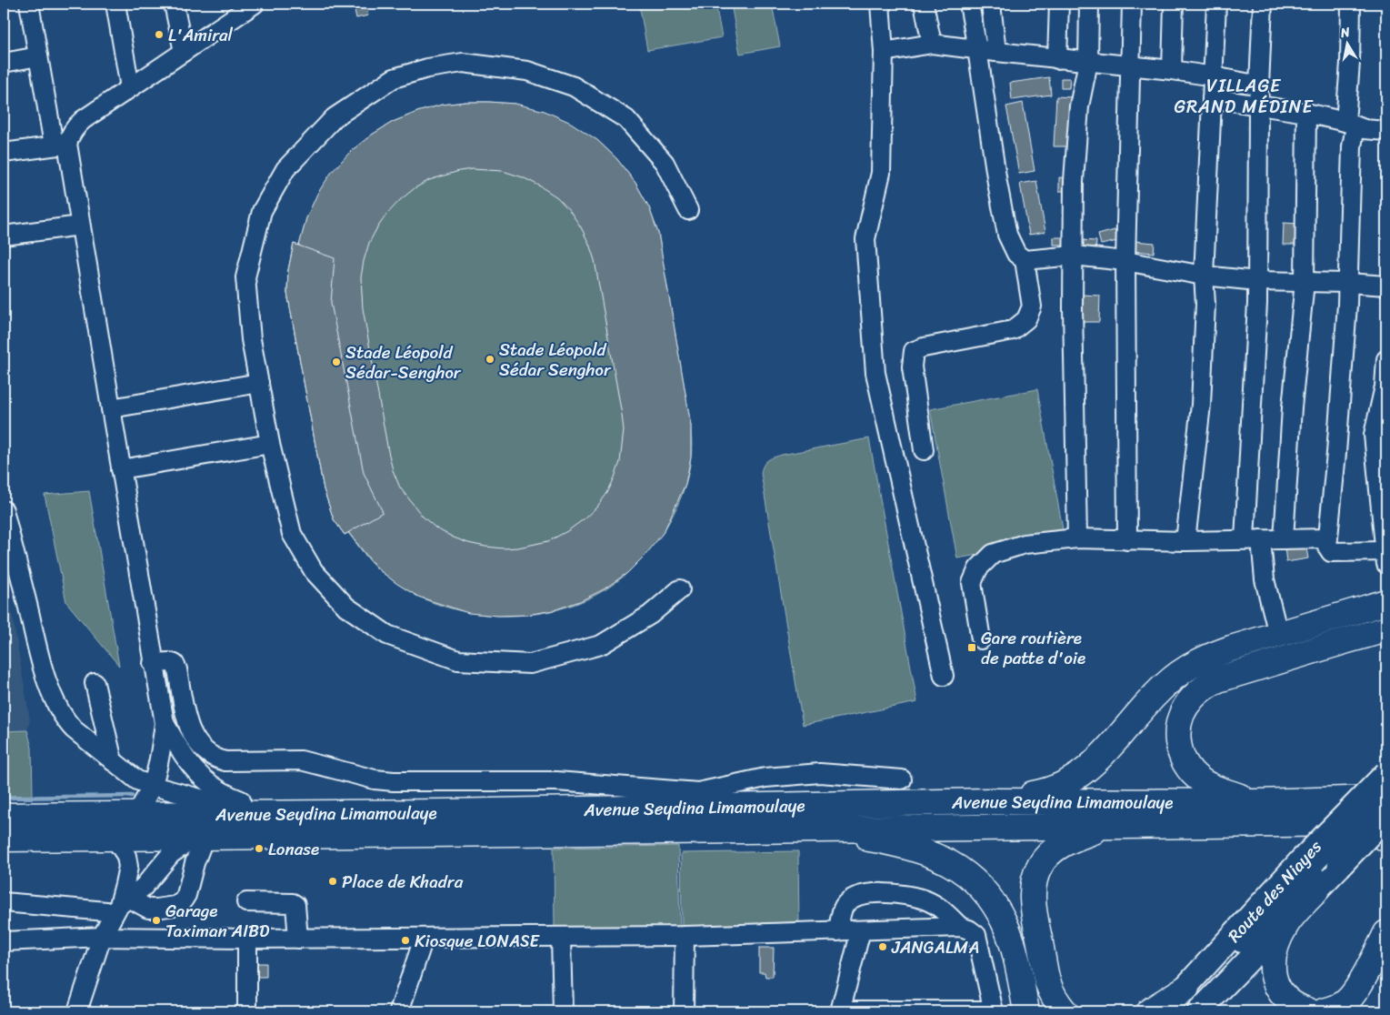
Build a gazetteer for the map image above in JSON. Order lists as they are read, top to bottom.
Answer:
{
  "streets": {
    "highway": ["Avenue Seydina Limamoulaye"],
    "main road": ["Route des Niayes"]
  },
  "districts": ["VILLAGE GRAND MÉDINE"],
  "places": {
    "other": [
      "L'Amiral",
      "Stade Léopold Sédar Senghor",
      "Stade Léopold Sédar-Senghor",
      "Lonase",
      "Place de Khadra",
      "Garage Taximan AIBD",
      "Kiosque LONASE",
      "JANGALMA"
    ],
    "transit": ["Gare routière de patte d'oie"]
  },
  "north": "top"
}
